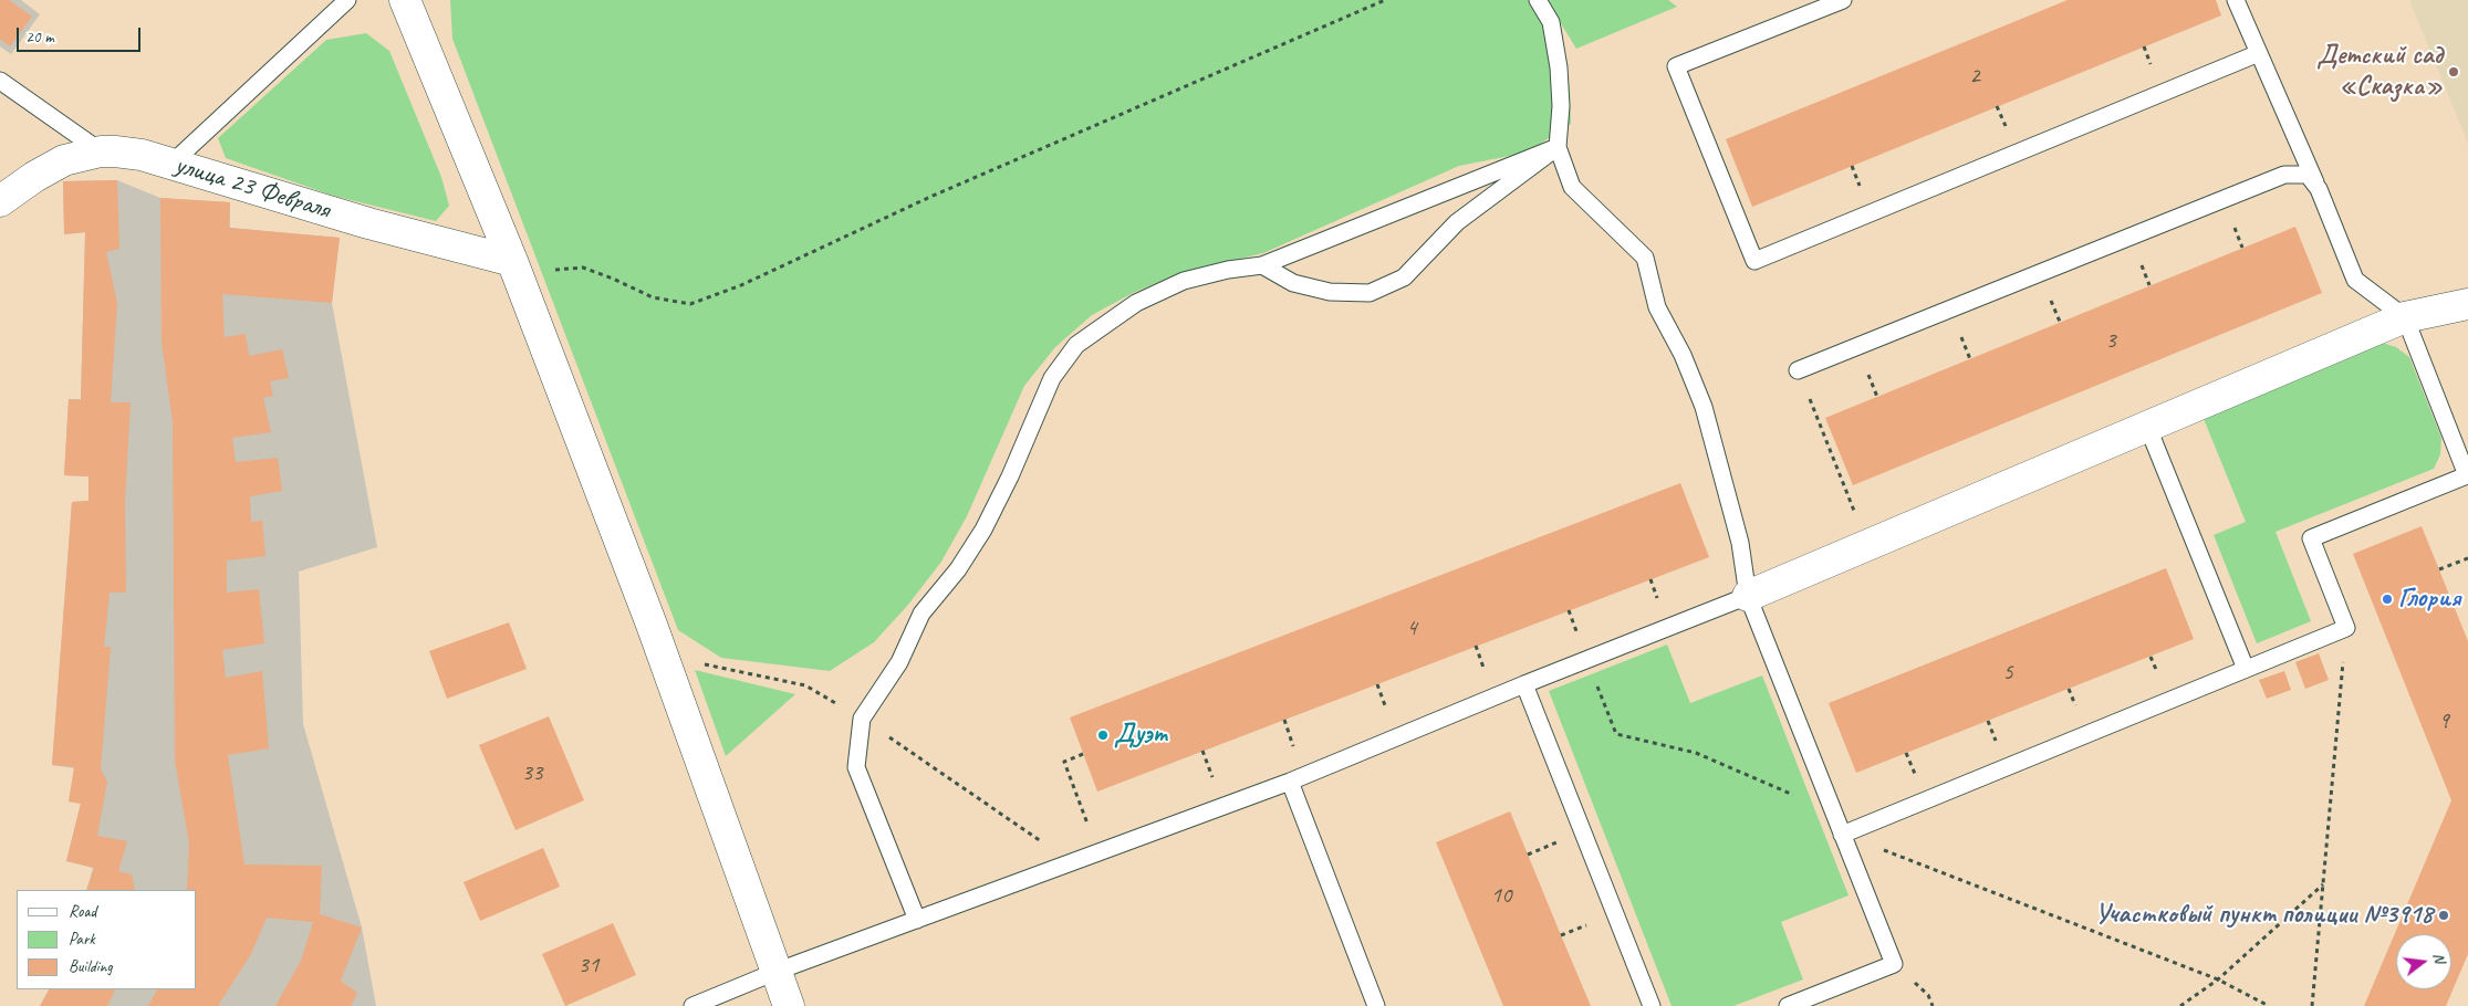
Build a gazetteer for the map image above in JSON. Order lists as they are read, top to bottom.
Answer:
{
  "streets": {
    "street": ["улица 23 Февраля"]
  },
  "places": [
    "Детский сад «Сказка»",
    "Глория",
    "Дуэт",
    "Участковый пункт полиции №3918"
  ],
  "house_numbers": [
    "2",
    "3",
    "4",
    "5",
    "9",
    "33",
    "10",
    "31"
  ],
  "legend": ["Road", "Park", "Building"],
  "scale_bar": "20 m",
  "north": "right"
}
